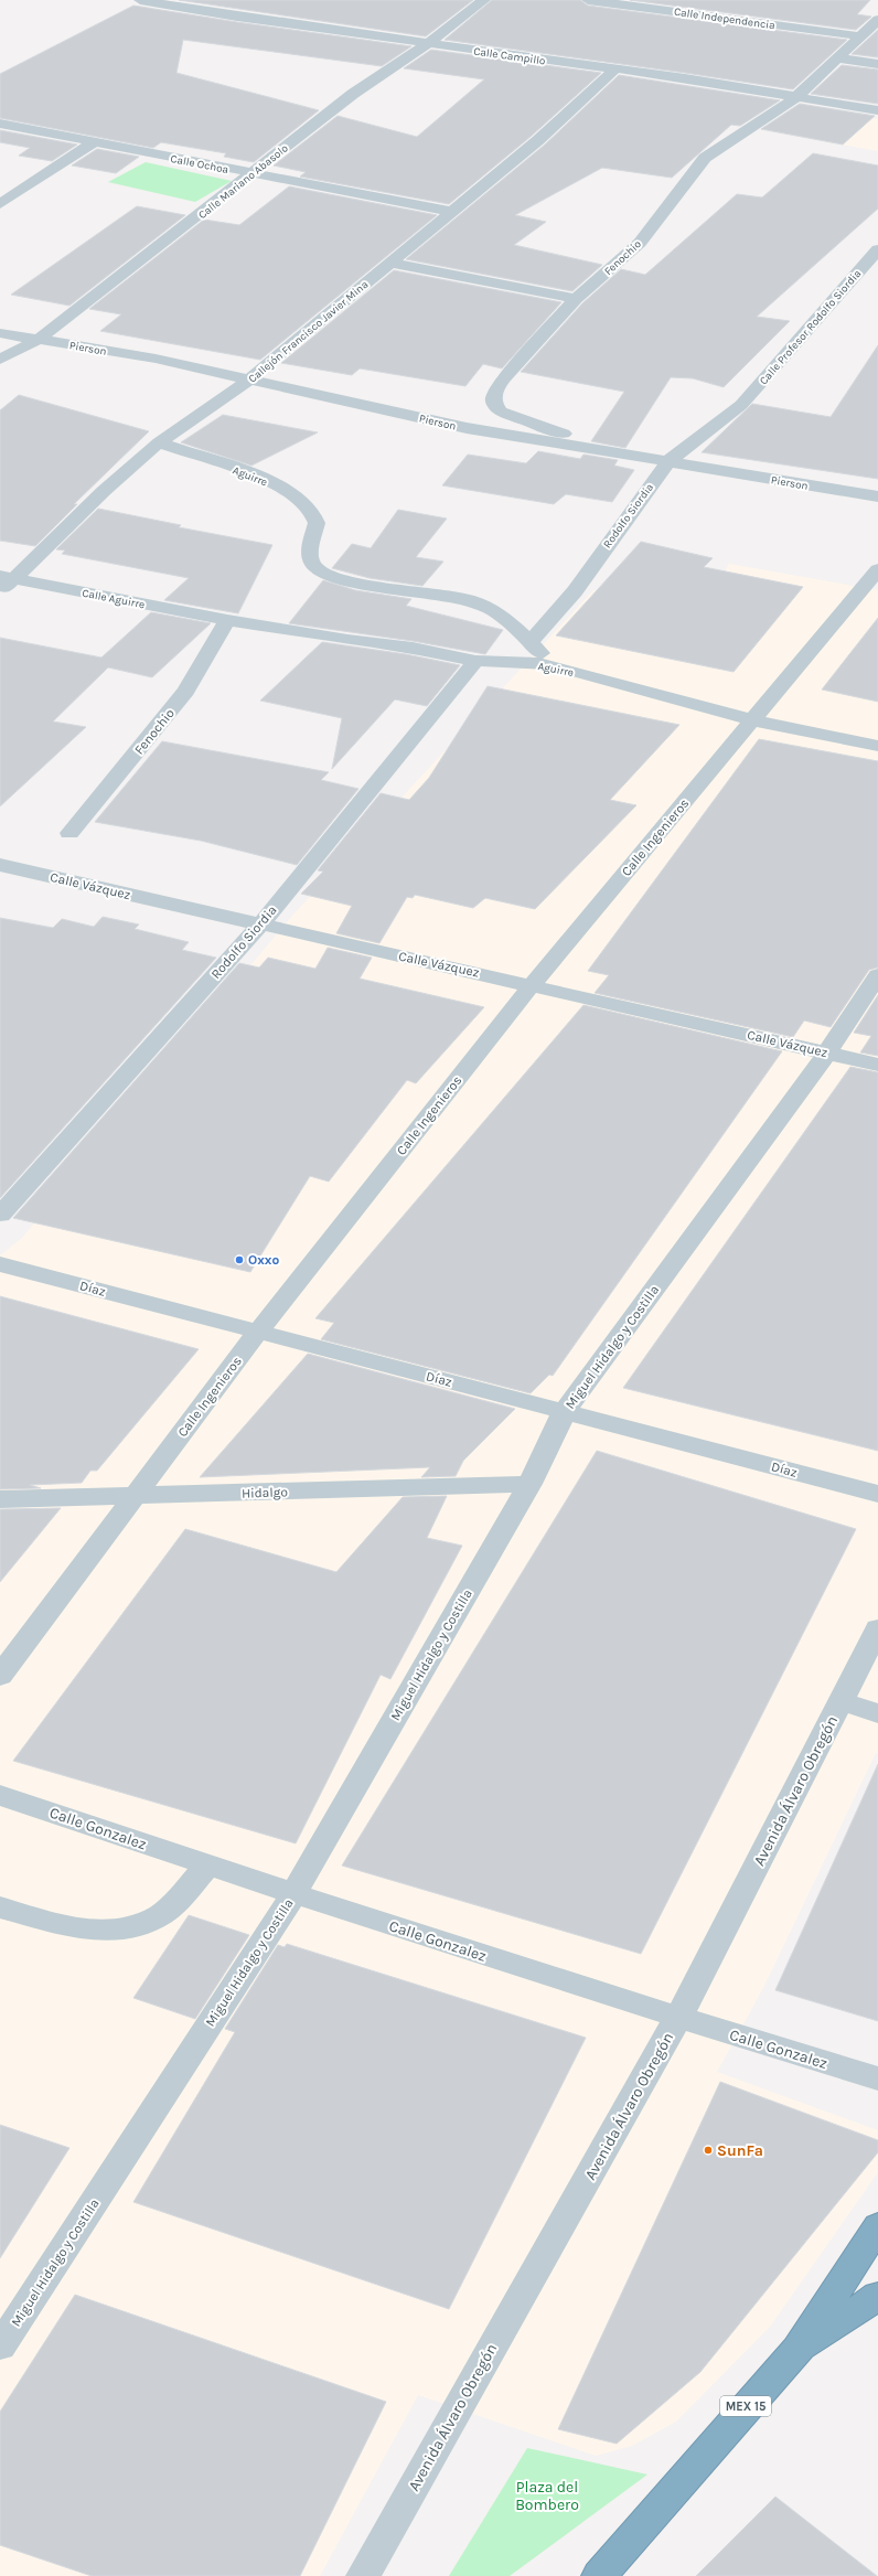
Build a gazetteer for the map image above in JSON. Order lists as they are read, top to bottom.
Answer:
{
  "streets": {
    "highway": ["MEX 15"],
    "street": [
      "Calle Independencia",
      "Calle Campillo",
      "Calle Ochoa",
      "Calle Mariano Abasolo",
      "Fenochio",
      "Calle Profesor Rodolfo Siordia",
      "Callejón Francisco Javier Mina",
      "Pierson",
      "Aguirre",
      "Rodolfo Siordia",
      "Calle Aguirre",
      "Calle Ingenieros",
      "Calle Vázquez",
      "Díaz",
      "Miguel Hidalgo y Costilla",
      "Hidalgo",
      "Avenida Álvaro Obregón",
      "Calle Gonzalez"
    ]
  },
  "crossings": [
    ["Calle Independencia", "Fenochio"],
    ["Calle Campillo", "Calle Mariano Abasolo"],
    ["Calle Campillo", "Fenochio"],
    ["Calle Campillo", "Callejón Francisco Javier Mina"],
    ["Calle Ochoa", "Calle Mariano Abasolo"],
    ["Calle Ochoa", "Callejón Francisco Javier Mina"],
    ["Calle Mariano Abasolo", "Pierson"],
    ["Fenochio", "Pierson"],
    ["Fenochio", "Aguirre"],
    ["Fenochio", "Calle Aguirre"],
    ["Calle Profesor Rodolfo Siordia", "Rodolfo Siordia"],
    ["Callejón Francisco Javier Mina", "Pierson"],
    ["Callejón Francisco Javier Mina", "Aguirre"],
    ["Callejón Francisco Javier Mina", "Calle Aguirre"],
    ["Pierson", "Rodolfo Siordia"],
    ["Aguirre", "Rodolfo Siordia"],
    ["Aguirre", "Calle Aguirre"],
    ["Aguirre", "Calle Ingenieros"],
    ["Rodolfo Siordia", "Calle Vázquez"],
    ["Calle Ingenieros", "Calle Vázquez"],
    ["Calle Ingenieros", "Díaz"],
    ["Calle Ingenieros", "Hidalgo"],
    ["Calle Vázquez", "Miguel Hidalgo y Costilla"],
    ["Díaz", "Miguel Hidalgo y Costilla"],
    ["Miguel Hidalgo y Costilla", "Hidalgo"],
    ["Miguel Hidalgo y Costilla", "Calle Gonzalez"],
    ["Avenida Álvaro Obregón", "Calle Gonzalez"]
  ],
  "parks": ["Plaza del Bombero"],
  "places": ["Oxxo", "SunFa"]
}
